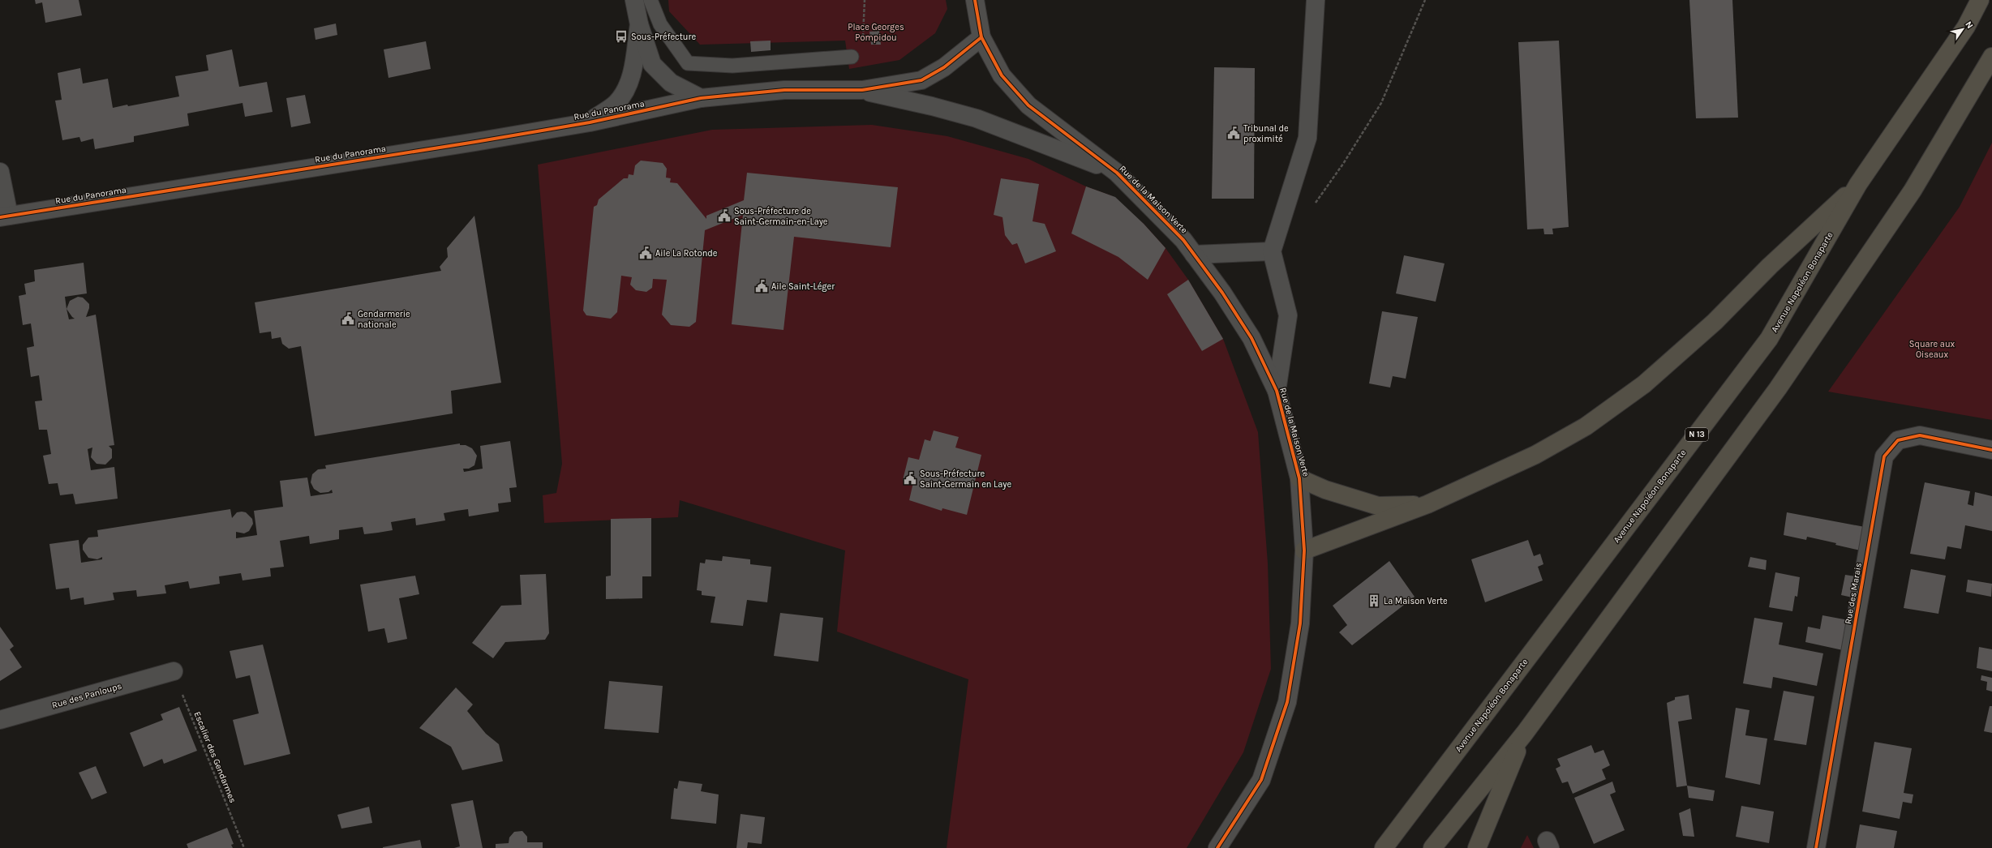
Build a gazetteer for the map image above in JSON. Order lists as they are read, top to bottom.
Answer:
{
  "streets": {
    "main road": ["Avenue Napoléon Bonaparte", "N 13"],
    "street": [
      "Rue du Panorama",
      "Rue de la Maison Verte",
      "Rue des Marais",
      "Rue des Panloups"
    ],
    "path": ["Escalier des Gendarmes"]
  },
  "crossings": [
    ["Rue des Panloups", "Escalier des Gendarmes"]
  ],
  "parks": ["Place Georges Pompidou", "Square aux Oiseaux"],
  "places": {
    "bus stop": ["Sous-Préfecture"],
    "public building": [
      "Tribunal de proximité",
      "Sous-Préfecture de Saint-Germain-en-Laye",
      "Aile La Rotonde",
      "Aile Saint-Léger",
      "Gendarmerie nationale",
      "Sous-Préfecture Saint-Germain en Laye"
    ],
    "building": ["La Maison Verte"]
  },
  "north": "top right"
}
